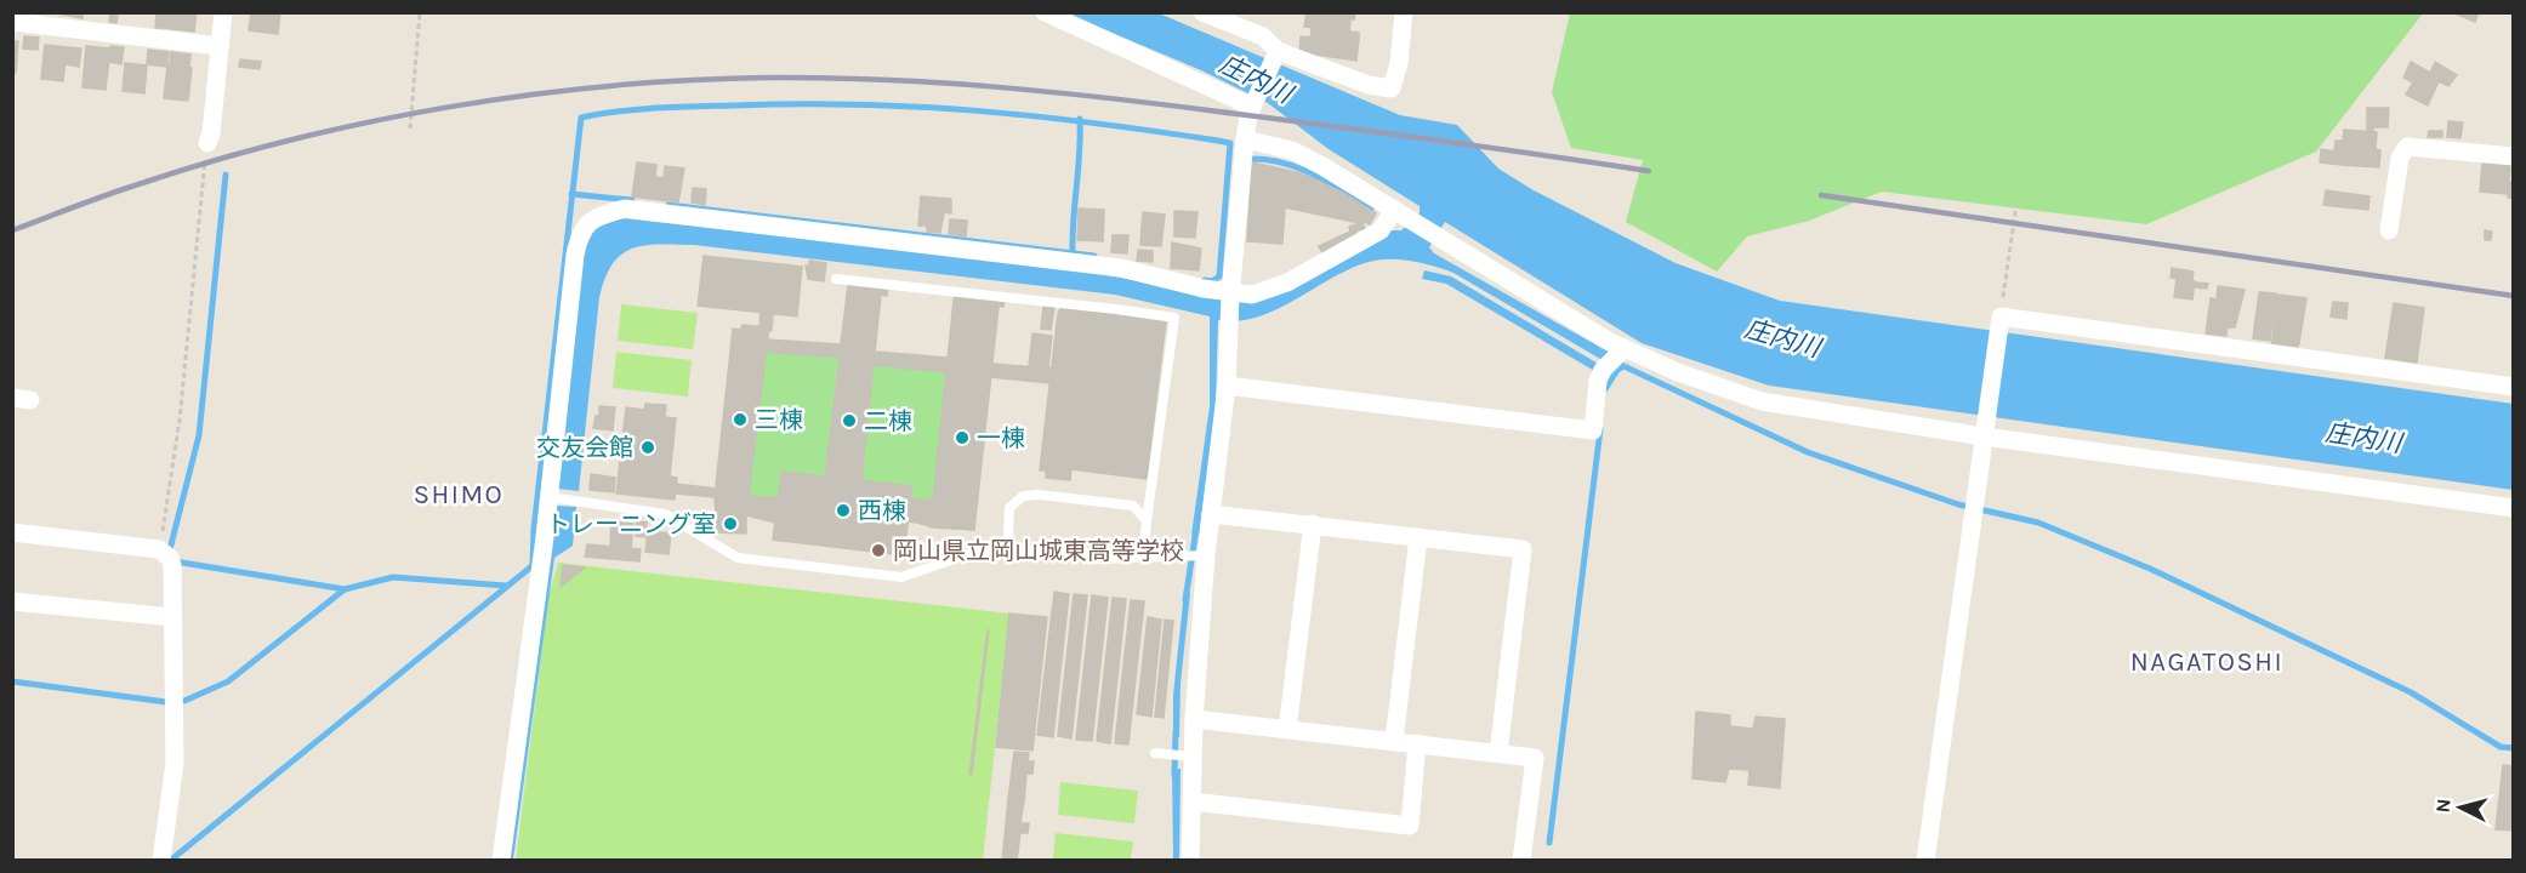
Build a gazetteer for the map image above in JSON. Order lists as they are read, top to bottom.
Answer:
{
  "districts": ["SHIMO", "NAGATOSHI"],
  "water": ["庄内川"],
  "places": [
    "三棟",
    "二棟",
    "一棟",
    "交友会館",
    "西棟",
    "トレーニング室",
    "岡山県立岡山城東高等学校"
  ],
  "north": "left"
}
